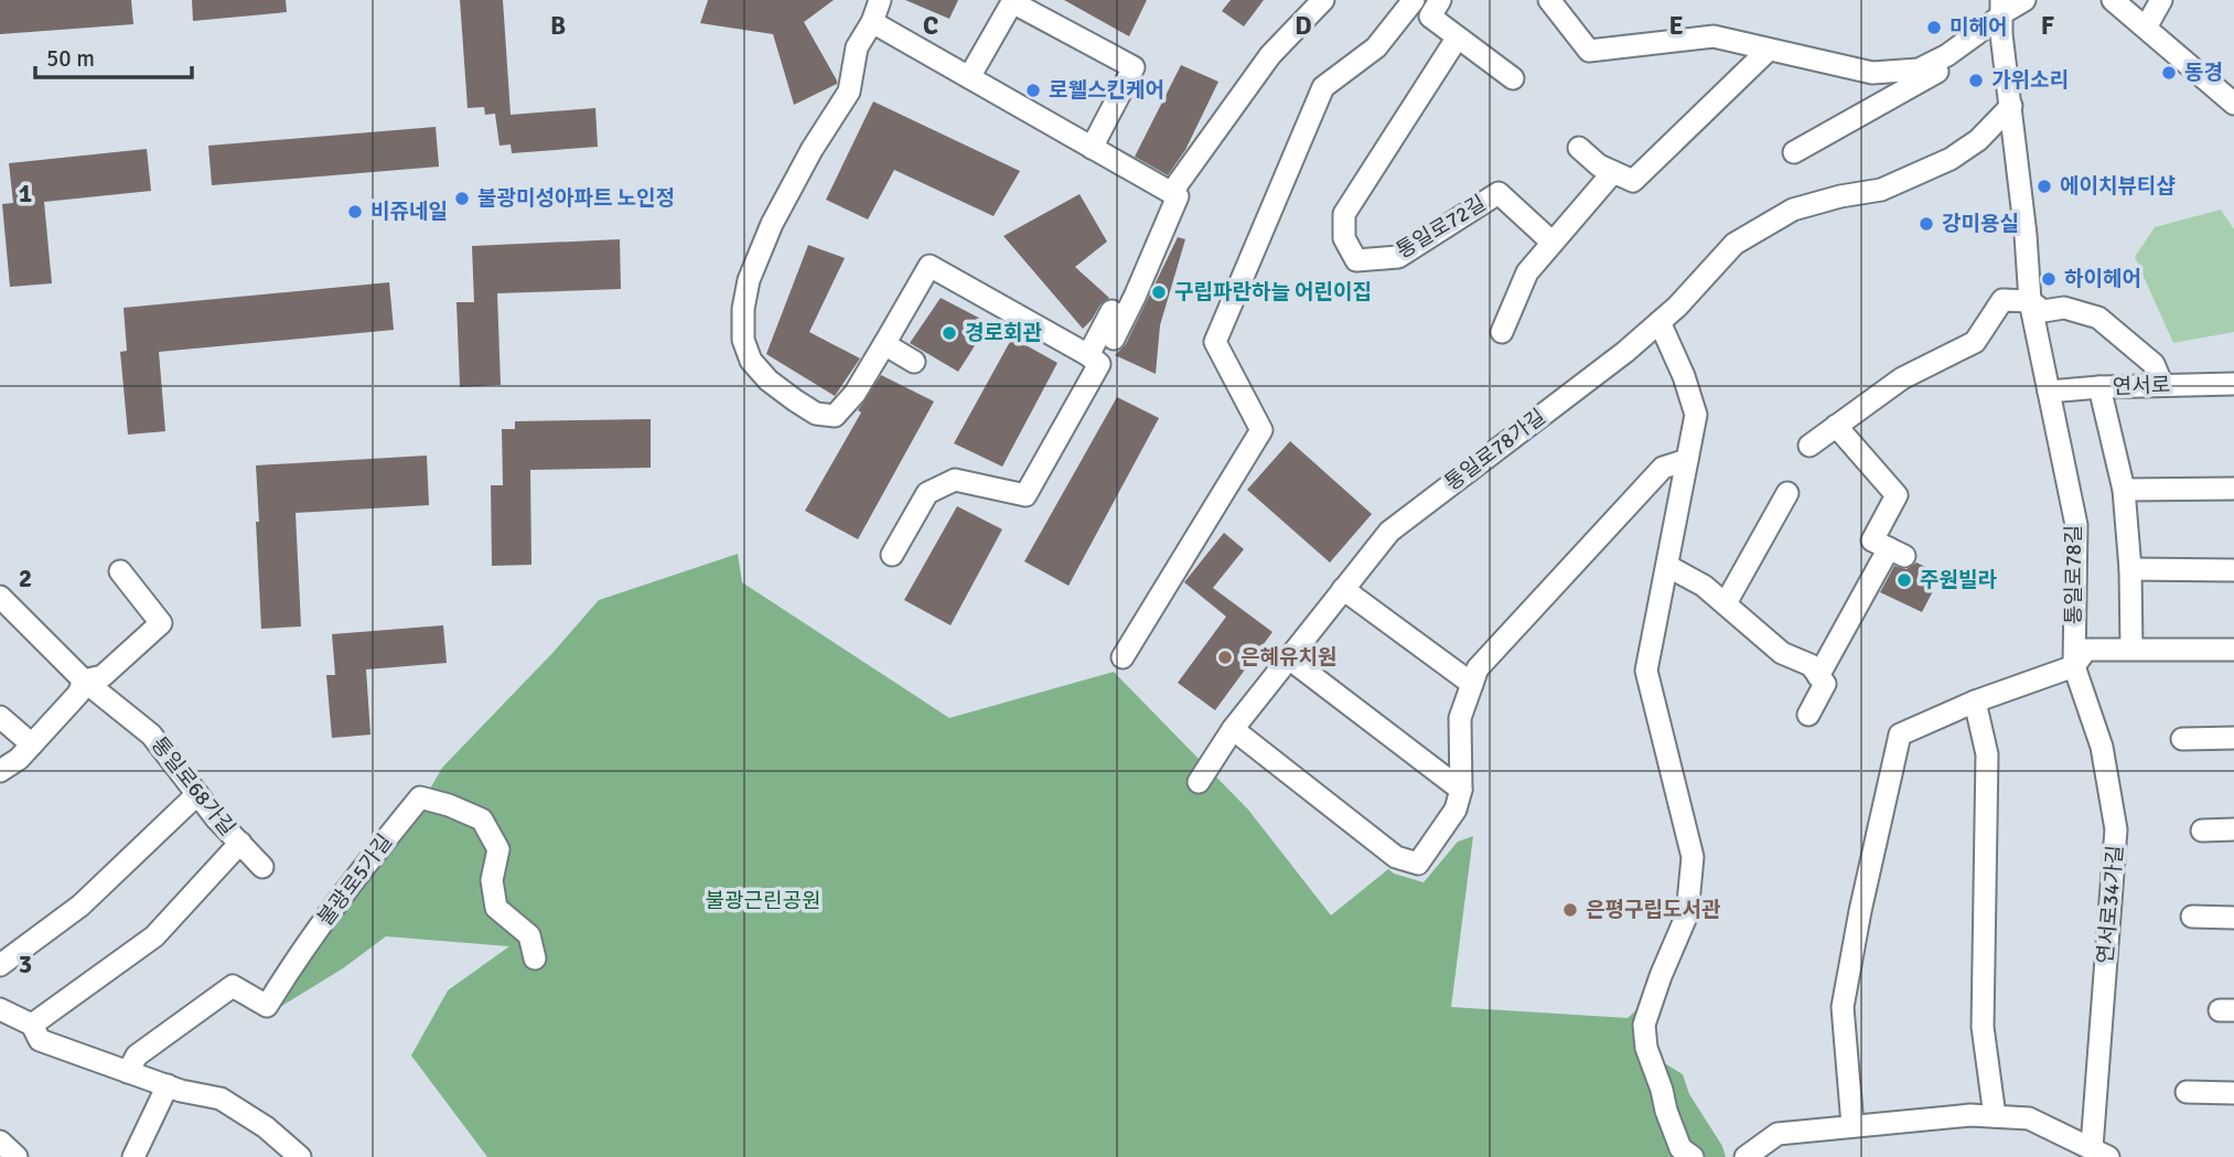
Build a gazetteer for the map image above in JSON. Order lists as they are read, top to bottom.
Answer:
{
  "streets": {
    "street": [
      "통일로72길",
      "연서로",
      "통일로78가길",
      "통일로78길",
      "통일로68가길",
      "불광로5가길",
      "연서로34가길"
    ]
  },
  "crossings": [
    ["연서로", "통일로78길"],
    ["통일로78가길", "통일로78길"],
    ["통일로78길", "연서로34가길"]
  ],
  "parks": ["불광근린공원"],
  "places": [
    "미헤어",
    "동경",
    "가위소리",
    "로웰스킨케어",
    "에이치뷰티샵",
    "불광미성아파트 노인정",
    "비쥬네일",
    "강미용실",
    "하이헤어",
    "구립파란하늘 어린이집",
    "경로회관",
    "주원빌라",
    "은혜유치원",
    "은평구립도서관"
  ],
  "scale_bar": "50 m",
  "grid": {
    "columns": [
      "B",
      "C",
      "D",
      "E",
      "F"
    ],
    "rows": ["1", "2", "3"]
  }
}
